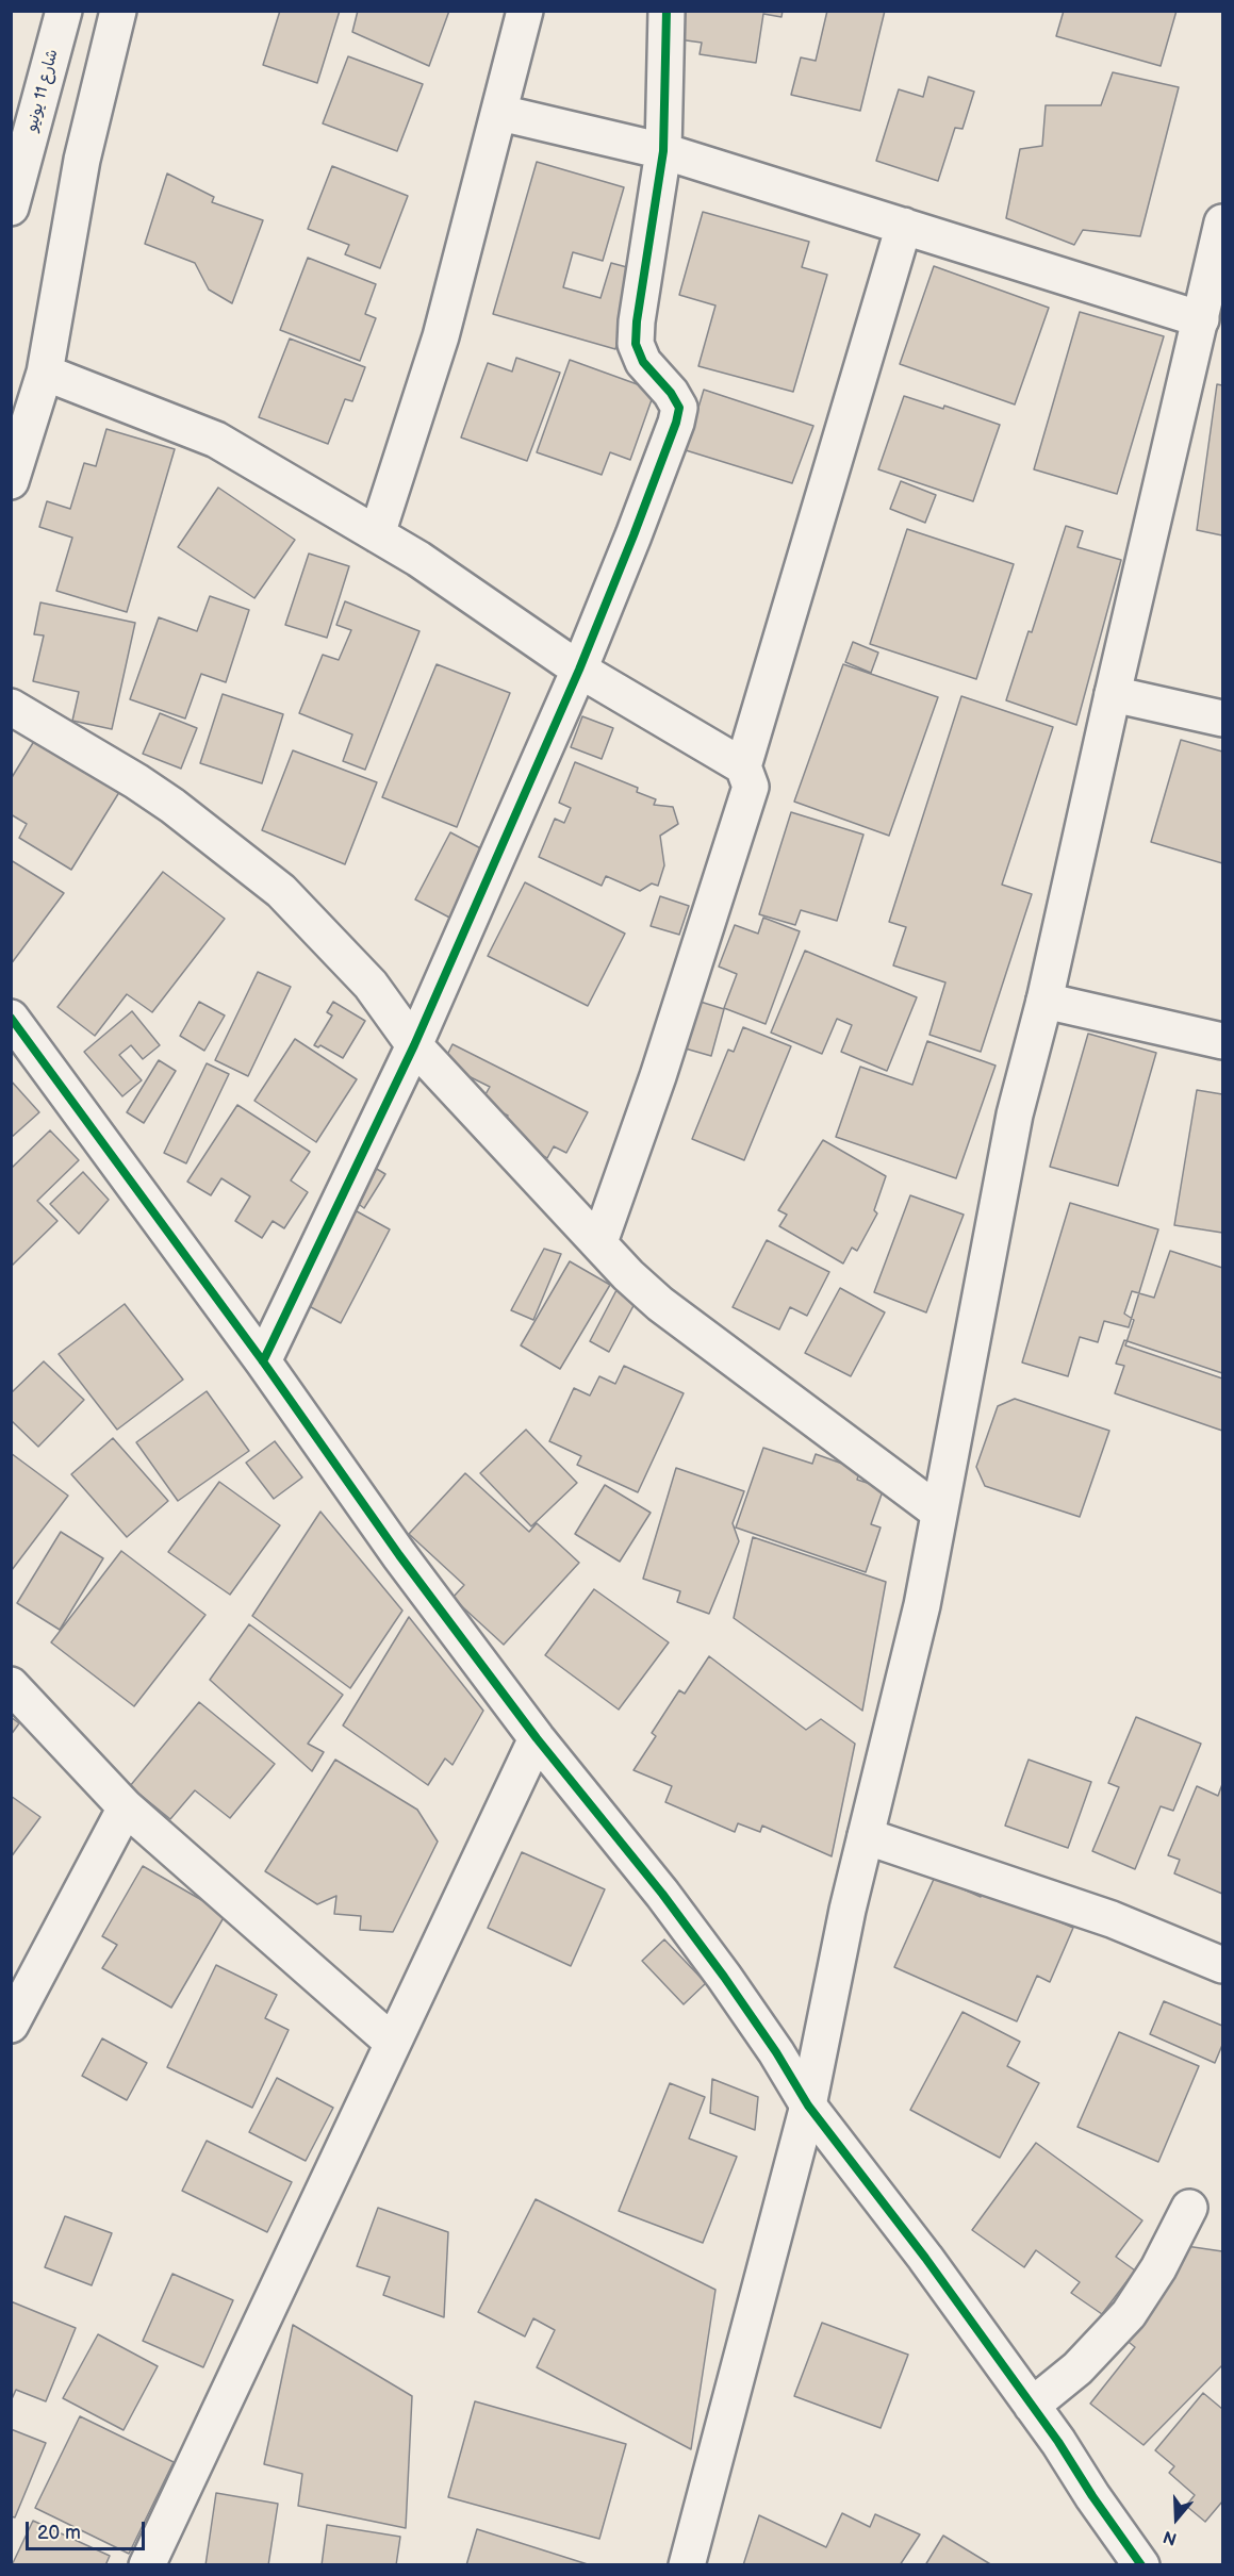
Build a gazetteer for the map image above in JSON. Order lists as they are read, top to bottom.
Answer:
{
  "streets": {
    "main road": ["شارع 11 يونيو"]
  },
  "scale_bar": "20 m",
  "north": "bottom"
}
